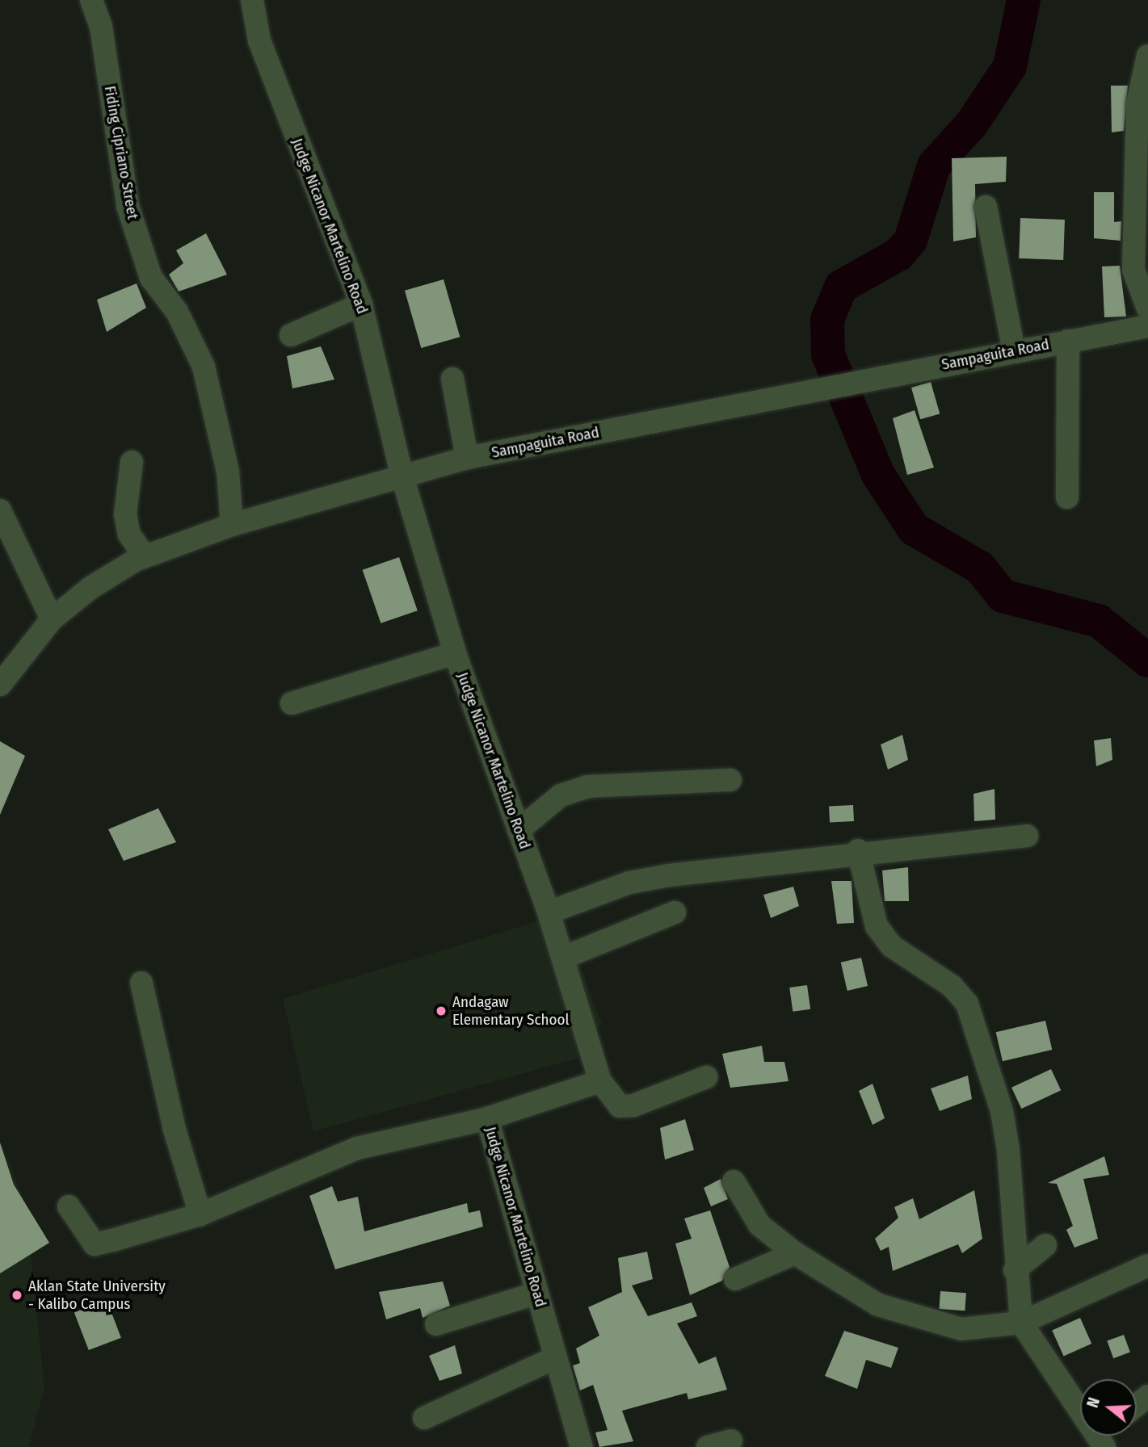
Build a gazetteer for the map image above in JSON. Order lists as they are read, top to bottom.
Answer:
{
  "streets": {
    "street": ["Fiding Cipriano Street", "Judge Nicanor Martelino Road", "Sampaguita Road"]
  },
  "crossings": [
    ["Fiding Cipriano Street", "Sampaguita Road"],
    ["Judge Nicanor Martelino Road", "Sampaguita Road"]
  ],
  "places": ["Andagaw Elementary School", "Aklan State University - Kalibo Campus"],
  "north": "left"
}
